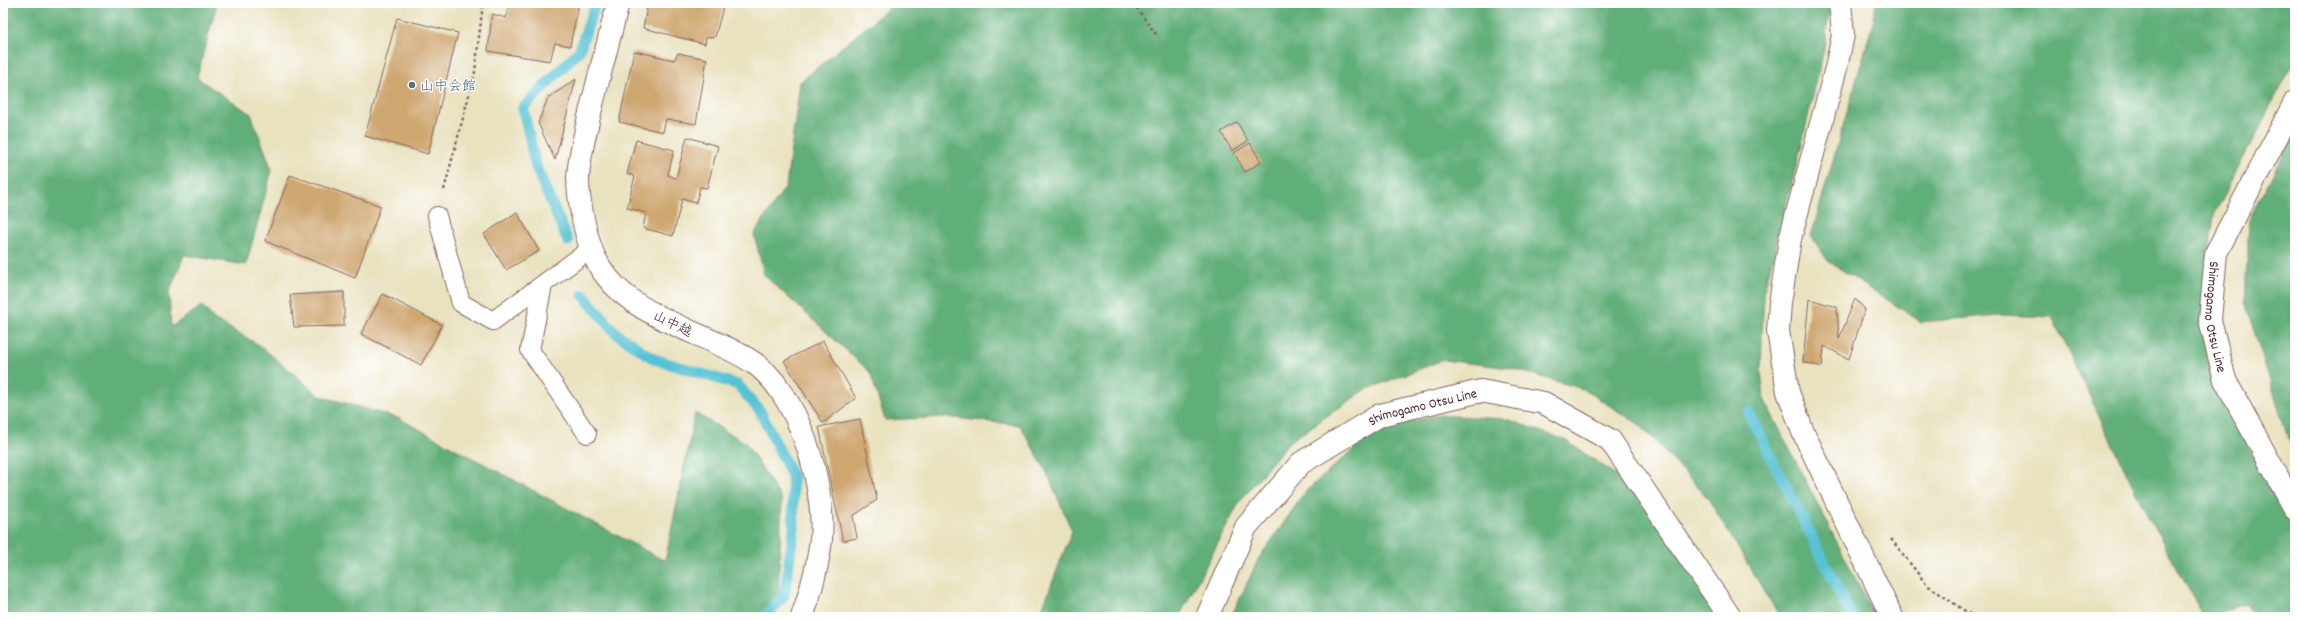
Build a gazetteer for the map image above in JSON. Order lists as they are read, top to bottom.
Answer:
{
  "streets": {
    "street": ["Shimogamo Otsu Line", "山中越"]
  },
  "places": ["山中会館"]
}
